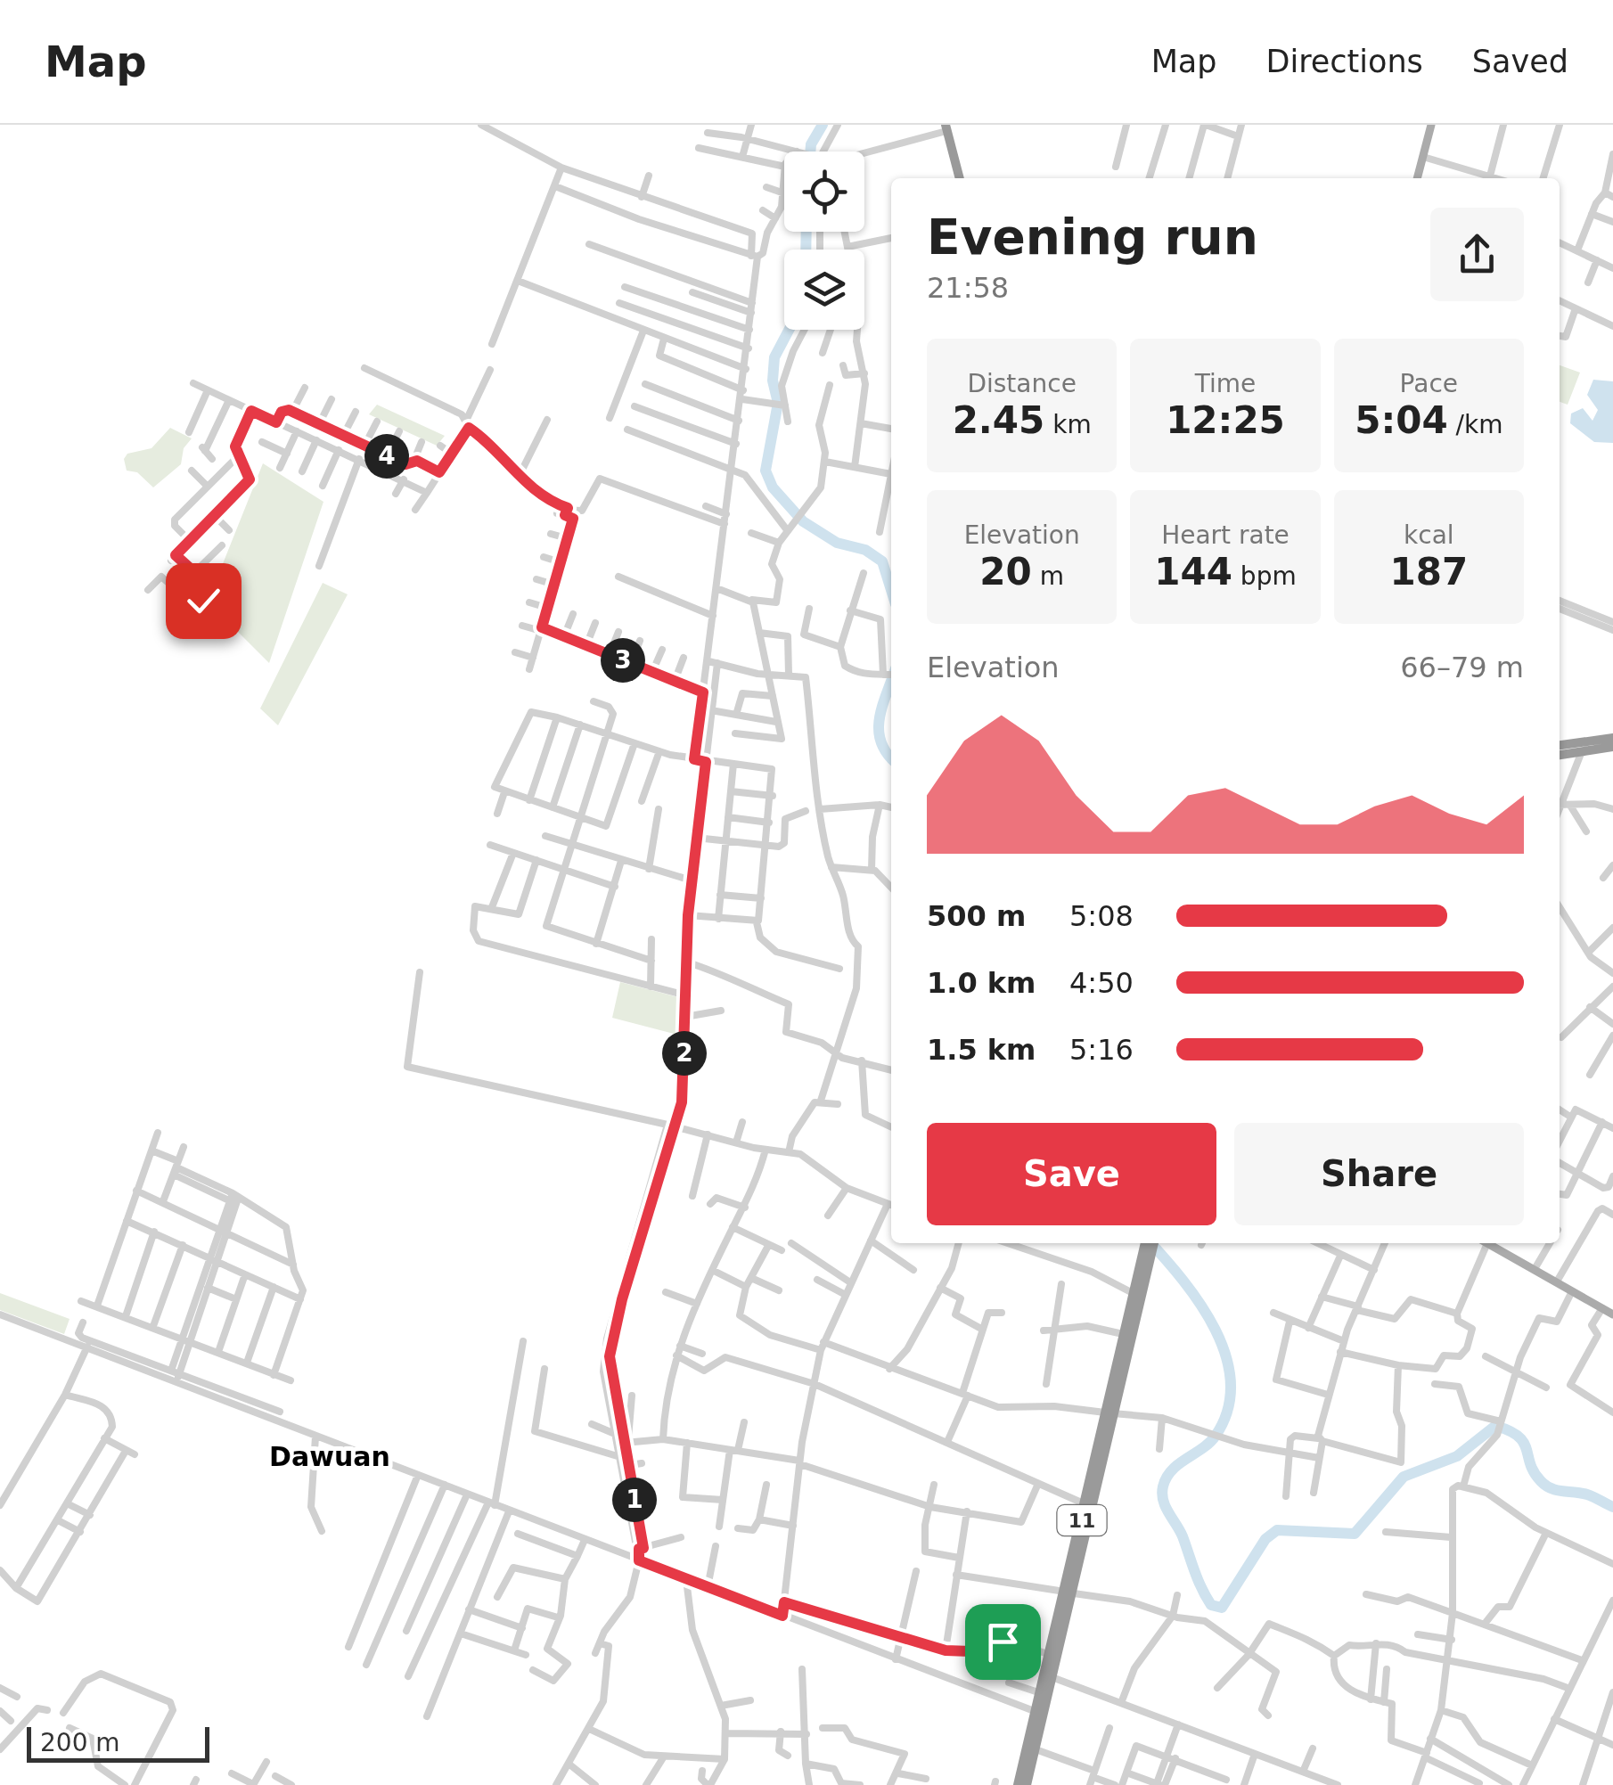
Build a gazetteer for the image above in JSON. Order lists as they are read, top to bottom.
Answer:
{
  "streets": {
    "highway": ["11"]
  },
  "districts": ["Dawuan"],
  "scale_bar": "200 m",
  "page": {
    "header": "Map",
    "nav": ["Map", "Directions", "Saved"],
    "heading": ["Evening run", "21:58"],
    "stats": [
      ["Distance", "2.45 km"],
      ["Time", "12:25"],
      ["Pace", "5:04 /km"],
      ["Elevation", "20 m"],
      ["Heart rate", "144 bpm"],
      ["kcal", "187"]
    ],
    "pins": [
      "4",
      "3",
      "2",
      "1"
    ],
    "chart": ["Elevation", "66–79 m"],
    "list": [
      {
        "name": "500 m",
        "note": "5:08"
      },
      {
        "name": "1.0 km",
        "note": "4:50"
      },
      {
        "name": "1.5 km",
        "note": "5:16"
      }
    ],
    "buttons": ["Save", "Share"],
    "scale": "200 m"
  }
}
